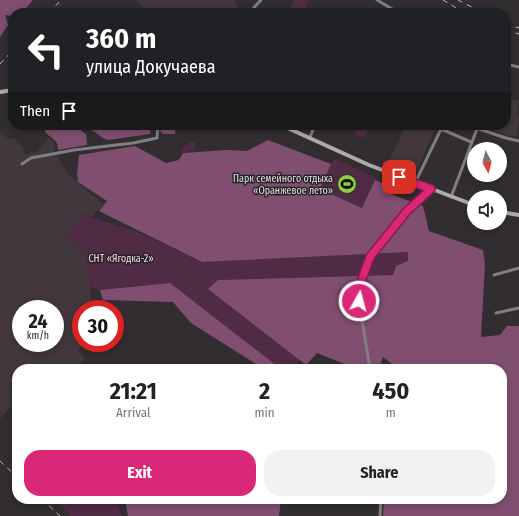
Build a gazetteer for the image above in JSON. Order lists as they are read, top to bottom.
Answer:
{
  "parks": ["СНТ «Ягодка-2»"],
  "places": {
    "sports": ["Парк семейного отдыха «Оранжевое лето»"]
  },
  "north": "bottom",
  "page": {
    "turn": ["360 m", "улица Докучаева"],
    "then": "Then",
    "speed": "24 km/h",
    "limit": "30",
    "eta": [
      "21:21",
      "Arrival",
      "2",
      "min",
      "450",
      "m"
    ],
    "buttons": ["Exit", "Share"]
  }
}
